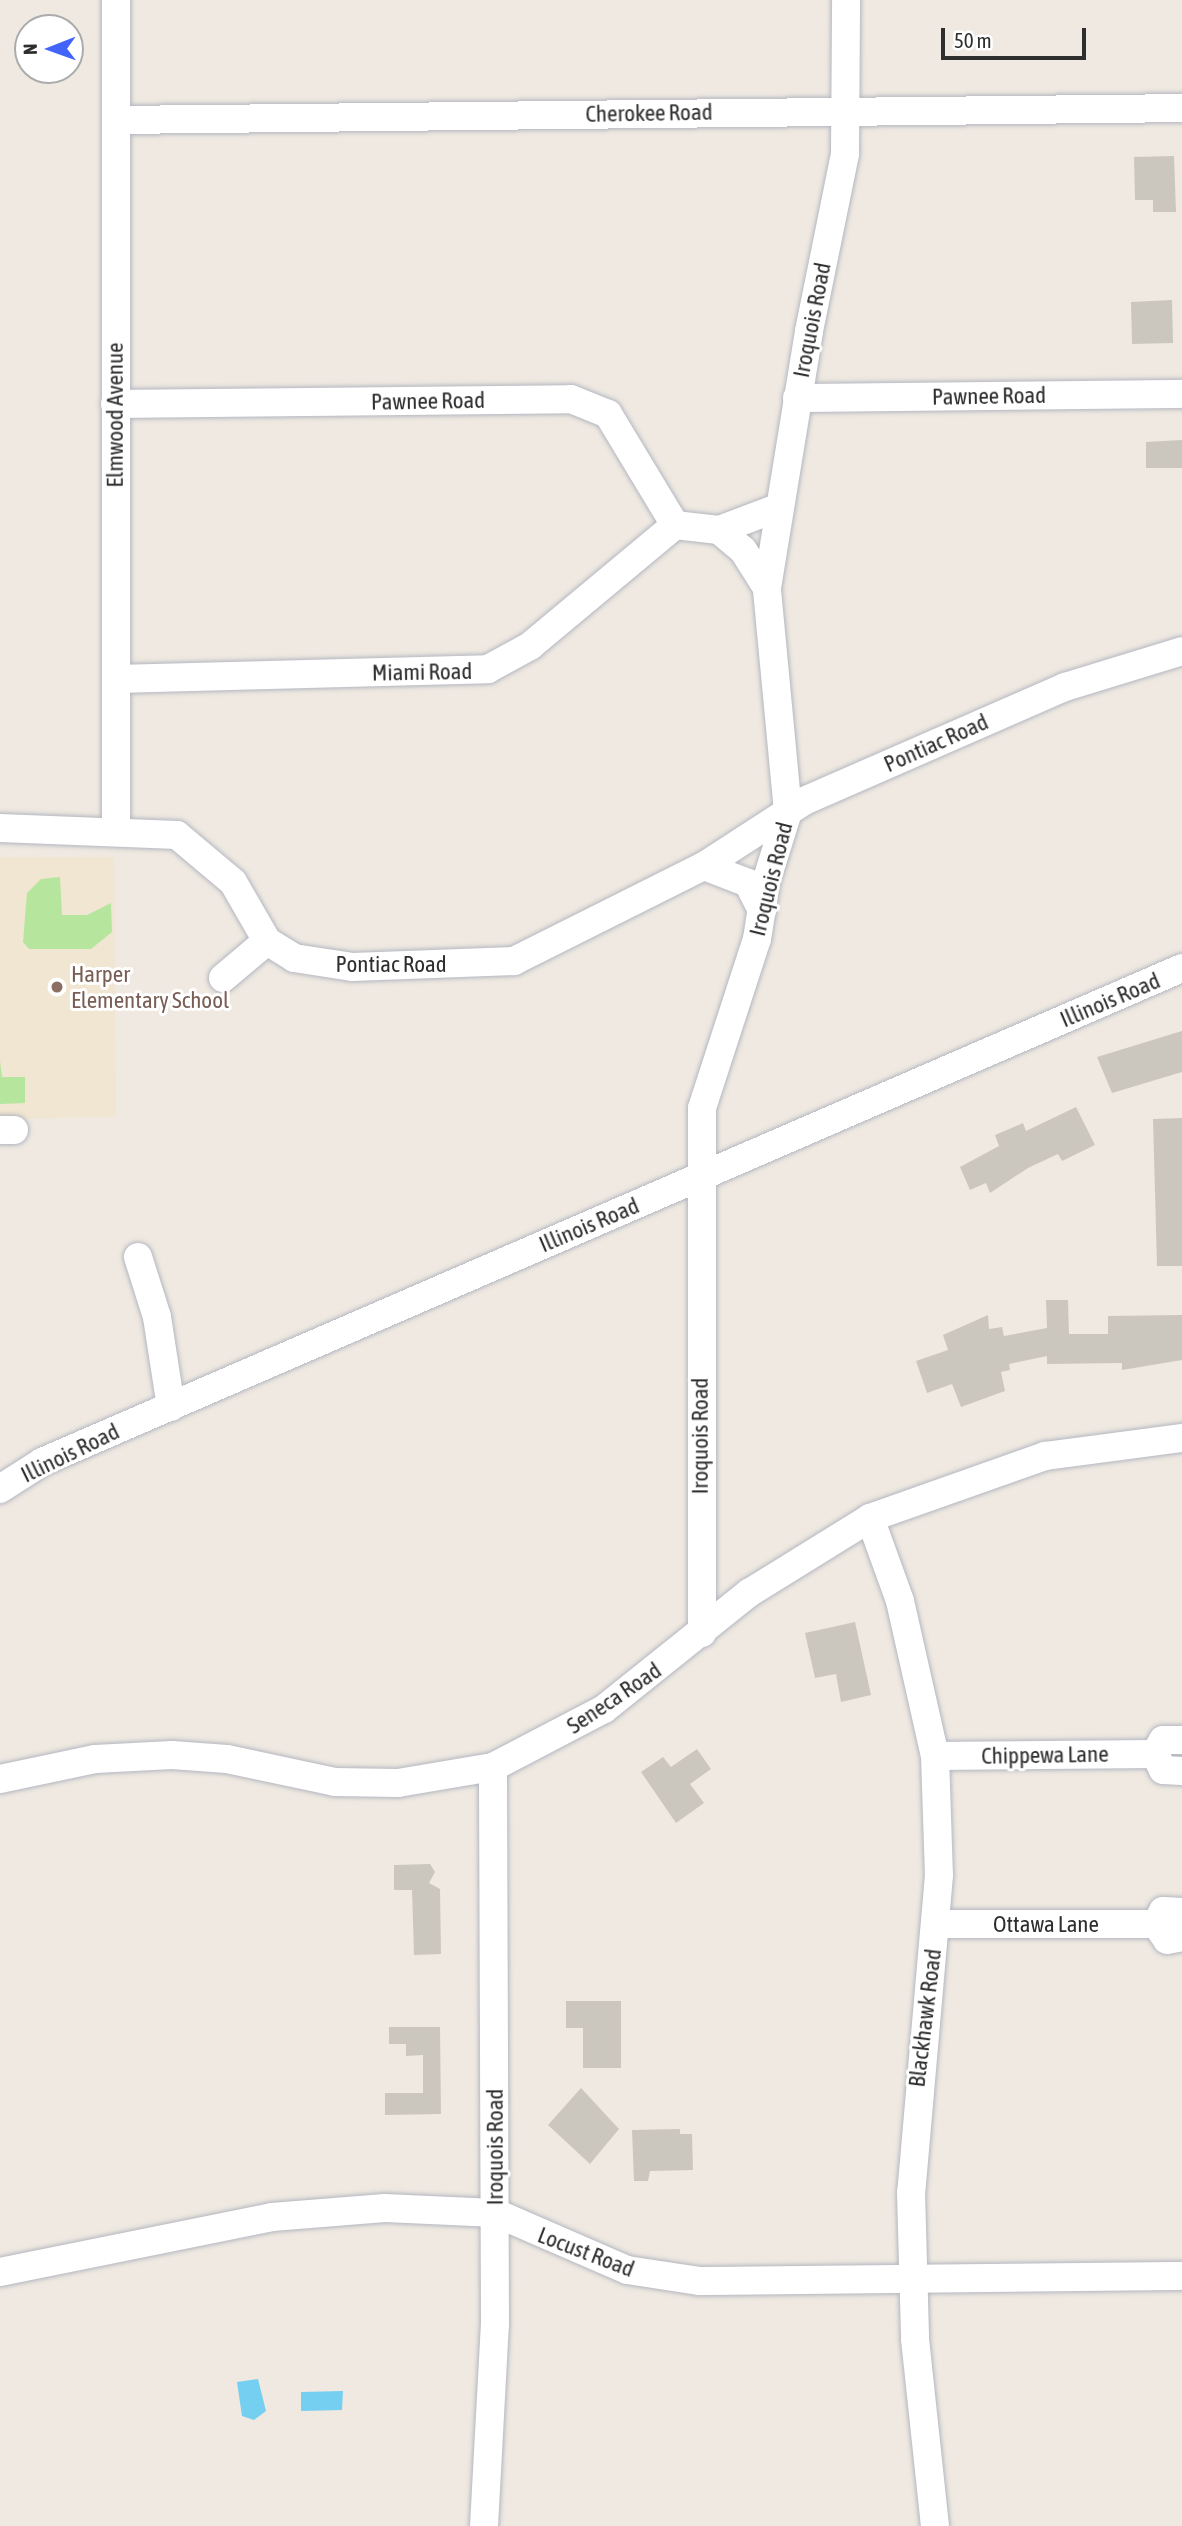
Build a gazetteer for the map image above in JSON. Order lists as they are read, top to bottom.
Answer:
{
  "streets": {
    "street": [
      "Cherokee Road",
      "Iroquois Road",
      "Pawnee Road",
      "Elmwood Avenue",
      "Miami Road",
      "Pontiac Road",
      "Illinois Road",
      "Seneca Road",
      "Chippewa Lane",
      "Ottawa Lane",
      "Blackhawk Road",
      "Locust Road"
    ]
  },
  "crossings": [
    ["Cherokee Road", "Iroquois Road"],
    ["Cherokee Road", "Elmwood Avenue"],
    ["Iroquois Road", "Pawnee Road"],
    ["Iroquois Road", "Pontiac Road"],
    ["Iroquois Road", "Illinois Road"],
    ["Iroquois Road", "Seneca Road"],
    ["Iroquois Road", "Locust Road"],
    ["Pawnee Road", "Elmwood Avenue"],
    ["Pawnee Road", "Miami Road"],
    ["Elmwood Avenue", "Miami Road"],
    ["Seneca Road", "Blackhawk Road"],
    ["Chippewa Lane", "Blackhawk Road"],
    ["Ottawa Lane", "Blackhawk Road"],
    ["Blackhawk Road", "Locust Road"]
  ],
  "places": ["Harper Elementary School"],
  "scale_bar": "50 m",
  "north": "left"
}
